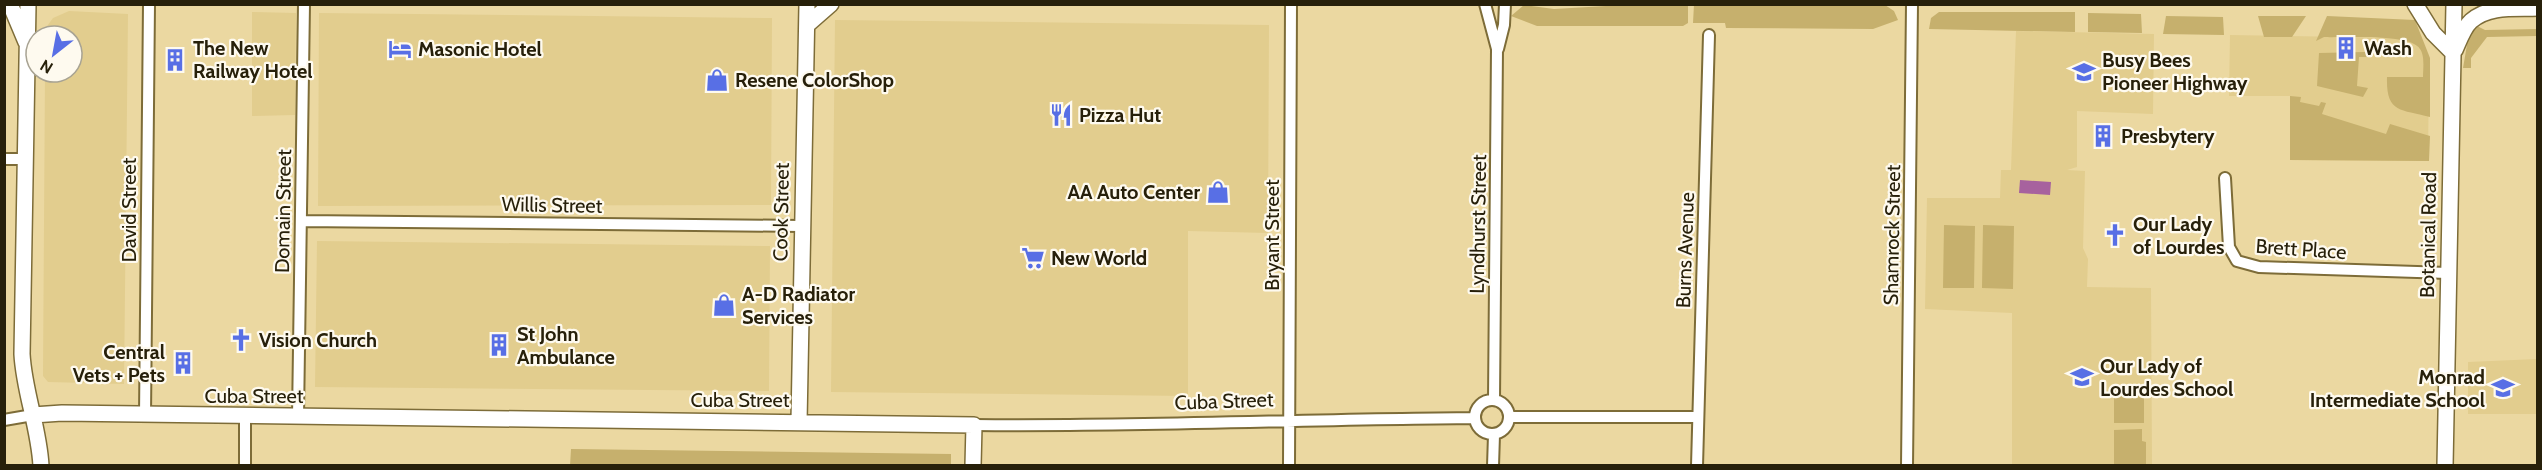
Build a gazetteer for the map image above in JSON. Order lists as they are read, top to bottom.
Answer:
{
  "streets": {
    "street": [
      "Willis Street",
      "David Street",
      "Domain Street",
      "Cook Street",
      "Lyndhurst Street",
      "Bryant Street",
      "Shamrock Street",
      "Botanical Road",
      "Brett Place",
      "Burns Avenue",
      "Cuba Street"
    ]
  },
  "crossings": [
    ["Willis Street", "Domain Street"],
    ["Willis Street", "Cook Street"],
    ["David Street", "Cuba Street"],
    ["Domain Street", "Cuba Street"],
    ["Cook Street", "Cuba Street"],
    ["Lyndhurst Street", "Cuba Street"],
    ["Bryant Street", "Cuba Street"],
    ["Botanical Road", "Brett Place"]
  ],
  "places": {
    "building": [
      "Wash",
      "The New Railway Hotel",
      "Presbytery",
      "St John Ambulance",
      "Central Vets + Pets"
    ],
    "hotel": ["Masonic Hotel"],
    "school or university": ["Busy Bees Pioneer Highway", "Our Lady of Lourdes School", "Monrad Intermediate School"],
    "shop": ["Resene ColorShop", "AA Auto Center", "A-D Radiator Services"],
    "restaurant": ["Pizza Hut"],
    "church": ["Our Lady of Lourdes", "Vision Church"],
    "supermarket": ["New World"]
  },
  "north": "bottom left"
}
